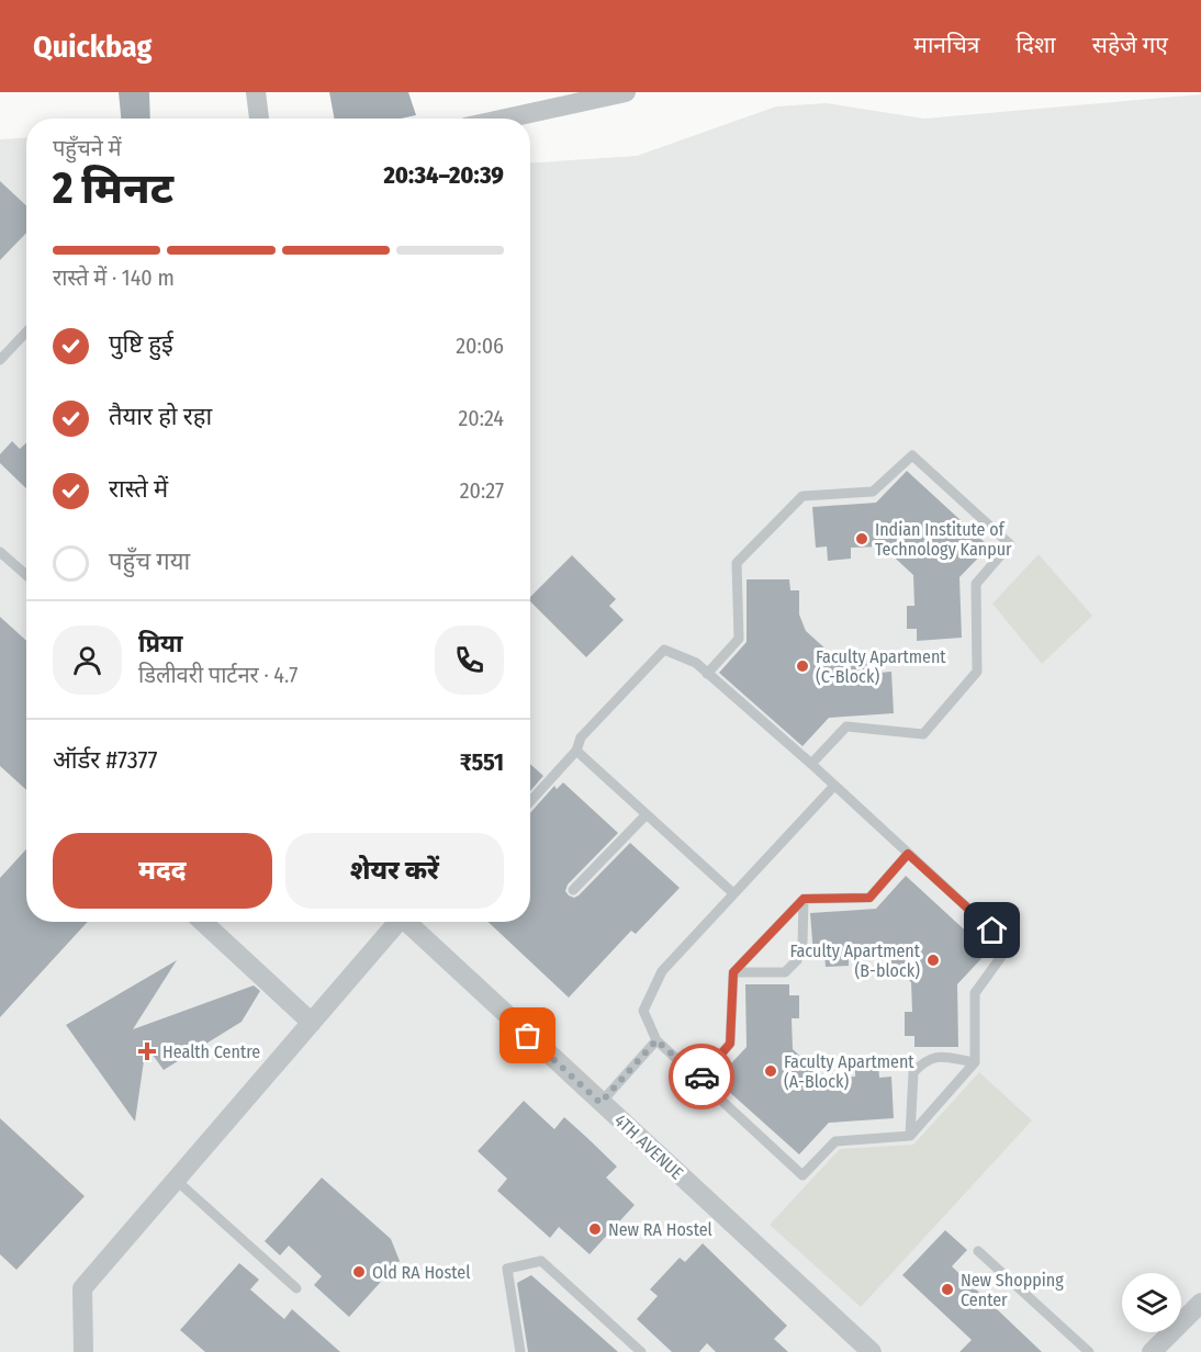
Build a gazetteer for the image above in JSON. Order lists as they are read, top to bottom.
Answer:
{
  "streets": {
    "street": ["4TH AVENUE"]
  },
  "places": {
    "other": [
      "Indian Institute of Technology Kanpur",
      "Faculty Apartment (C-Block)",
      "Faculty Apartment (B-block)",
      "Faculty Apartment (A-Block)",
      "New RA Hostel",
      "Old RA Hostel",
      "New Shopping Center"
    ],
    "health": ["Health Centre"]
  },
  "page": {
    "header": "Quickbag",
    "nav": ["मानचित्र", "दिशा", "सहेजे गए"],
    "heading": ["2 मिनट", "पहुँचने में", "20:34–20:39"],
    "panel": [
      "प्रिया",
      "डिलीवरी पार्टनर · 4.7",
      "ऑर्डर #7377",
      "₹551"
    ],
    "bar": "रास्ते में · 140 m",
    "list": [
      ["पुष्टि हुई", "20:06"],
      ["तैयार हो रहा", "20:24"],
      ["रास्ते में", "20:27"],
      "पहुँच गया"
    ],
    "buttons": ["मदद", "शेयर करें"]
  }
}
